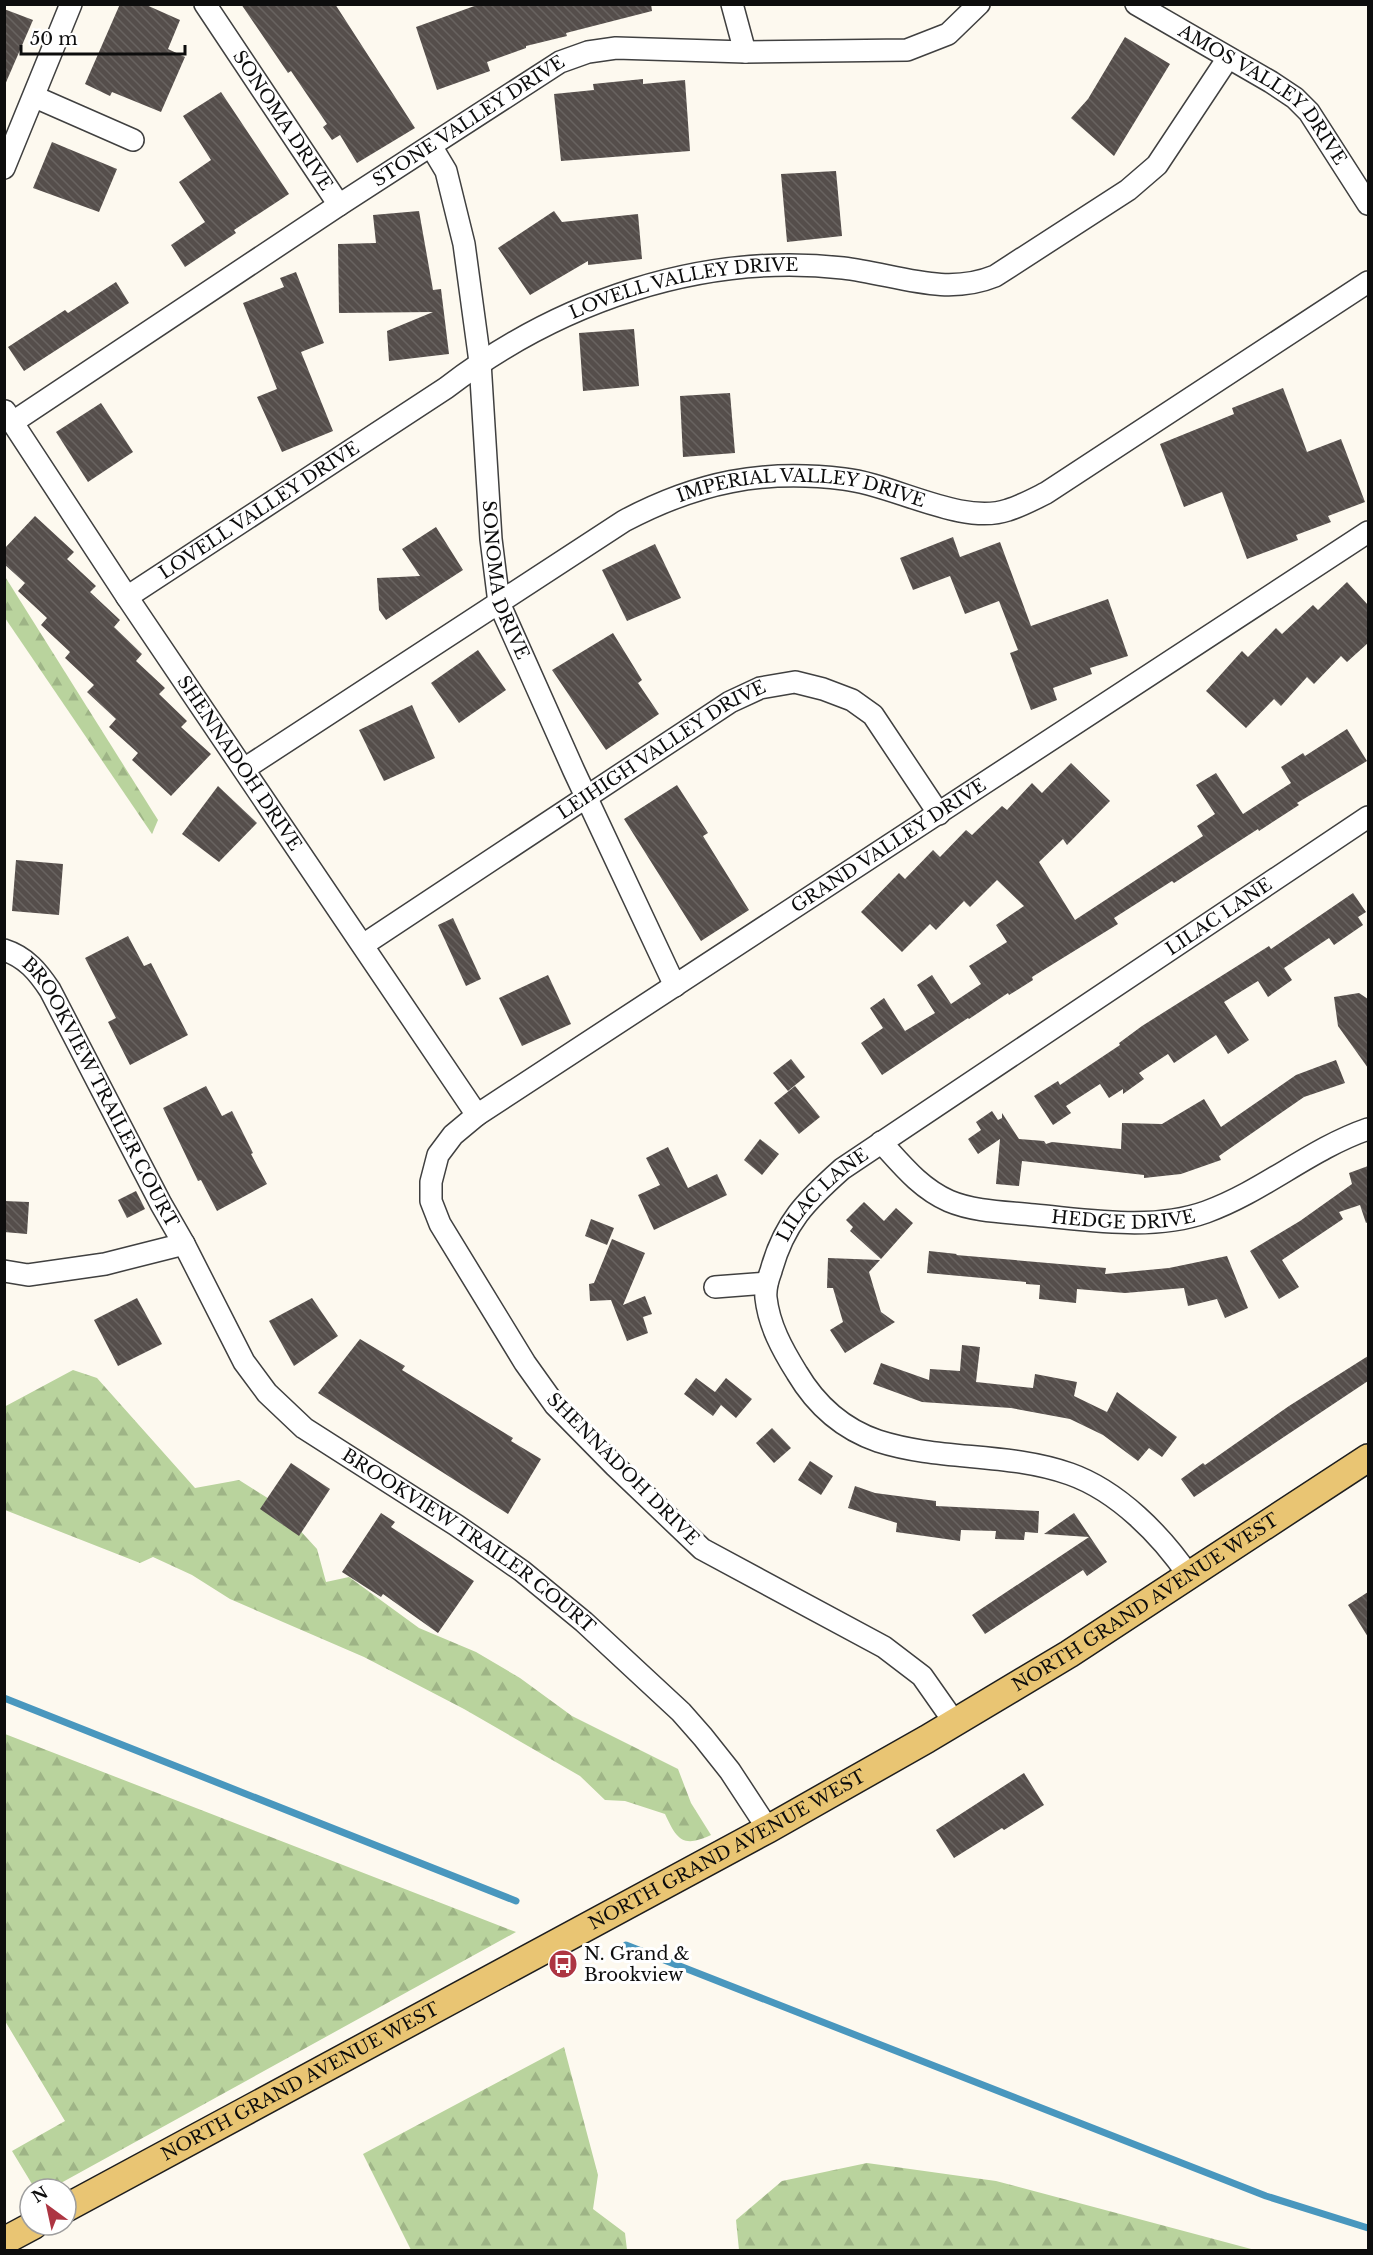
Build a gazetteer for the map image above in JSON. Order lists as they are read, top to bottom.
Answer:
{
  "streets": {
    "main road": ["NORTH GRAND AVENUE WEST"],
    "street": [
      "AMOS VALLEY DRIVE",
      "SONOMA DRIVE",
      "STONE VALLEY DRIVE",
      "LOVELL VALLEY DRIVE",
      "IMPERIAL VALLEY DRIVE",
      "LEIHIGH VALLEY DRIVE",
      "SHENNADOH DRIVE",
      "GRAND VALLEY DRIVE",
      "LILAC LANE",
      "BROOKVIEW TRAILER COURT",
      "HEDGE DRIVE"
    ]
  },
  "crossings": [
    ["AMOS VALLEY DRIVE", "LOVELL VALLEY DRIVE"],
    ["SONOMA DRIVE", "STONE VALLEY DRIVE"],
    ["SONOMA DRIVE", "LOVELL VALLEY DRIVE"],
    ["SONOMA DRIVE", "IMPERIAL VALLEY DRIVE"],
    ["SONOMA DRIVE", "LEIHIGH VALLEY DRIVE"],
    ["SONOMA DRIVE", "GRAND VALLEY DRIVE"],
    ["STONE VALLEY DRIVE", "SHENNADOH DRIVE"],
    ["LOVELL VALLEY DRIVE", "SHENNADOH DRIVE"],
    ["IMPERIAL VALLEY DRIVE", "SHENNADOH DRIVE"],
    ["LEIHIGH VALLEY DRIVE", "SHENNADOH DRIVE"],
    ["LEIHIGH VALLEY DRIVE", "GRAND VALLEY DRIVE"],
    ["SHENNADOH DRIVE", "GRAND VALLEY DRIVE"],
    ["SHENNADOH DRIVE", "NORTH GRAND AVENUE WEST"],
    ["LILAC LANE", "HEDGE DRIVE"],
    ["LILAC LANE", "NORTH GRAND AVENUE WEST"],
    ["BROOKVIEW TRAILER COURT", "NORTH GRAND AVENUE WEST"]
  ],
  "places": {
    "bus stop": ["N. Grand & Brookview"]
  },
  "scale_bar": "50 m",
  "north": "top left"
}
